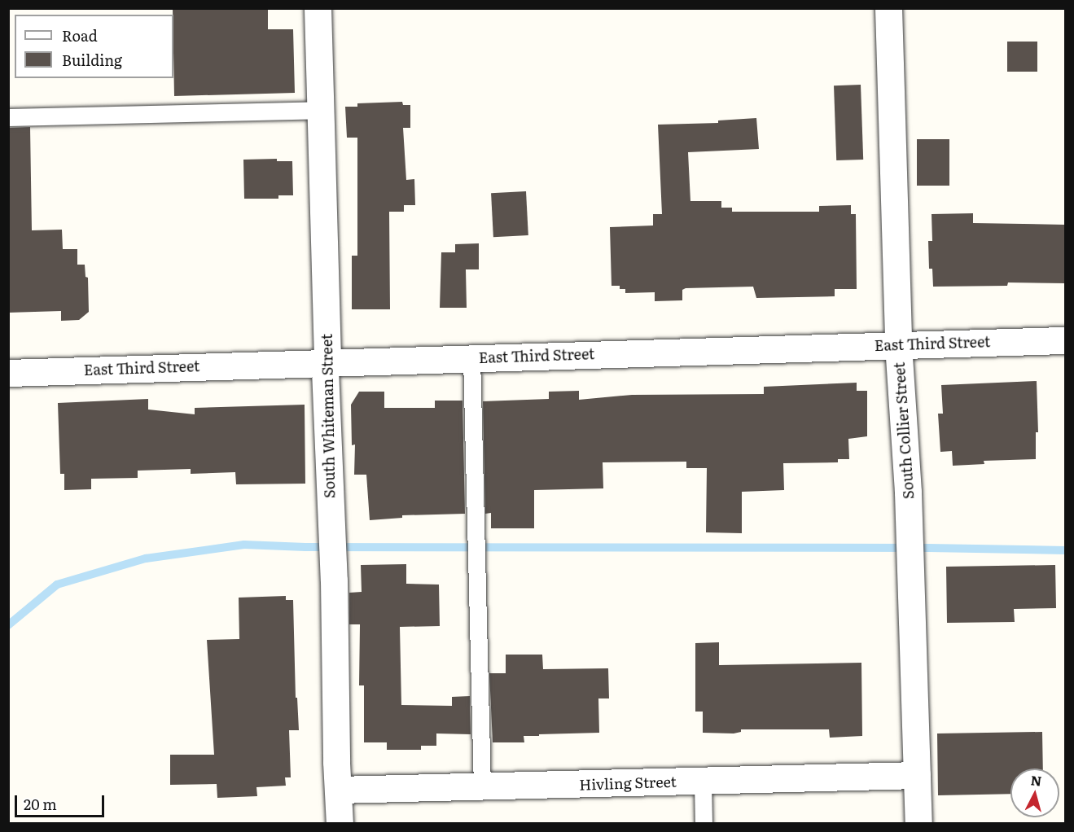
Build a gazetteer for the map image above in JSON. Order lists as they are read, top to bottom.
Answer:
{
  "streets": {
    "street": [
      "East Third Street",
      "South Whiteman Street",
      "South Collier Street",
      "Hivling Street"
    ]
  },
  "crossings": [
    ["East Third Street", "South Whiteman Street"],
    ["East Third Street", "South Collier Street"],
    ["South Whiteman Street", "Hivling Street"],
    ["South Collier Street", "Hivling Street"]
  ],
  "legend": ["Road", "Building"],
  "scale_bar": "20 m",
  "north": "top"
}
